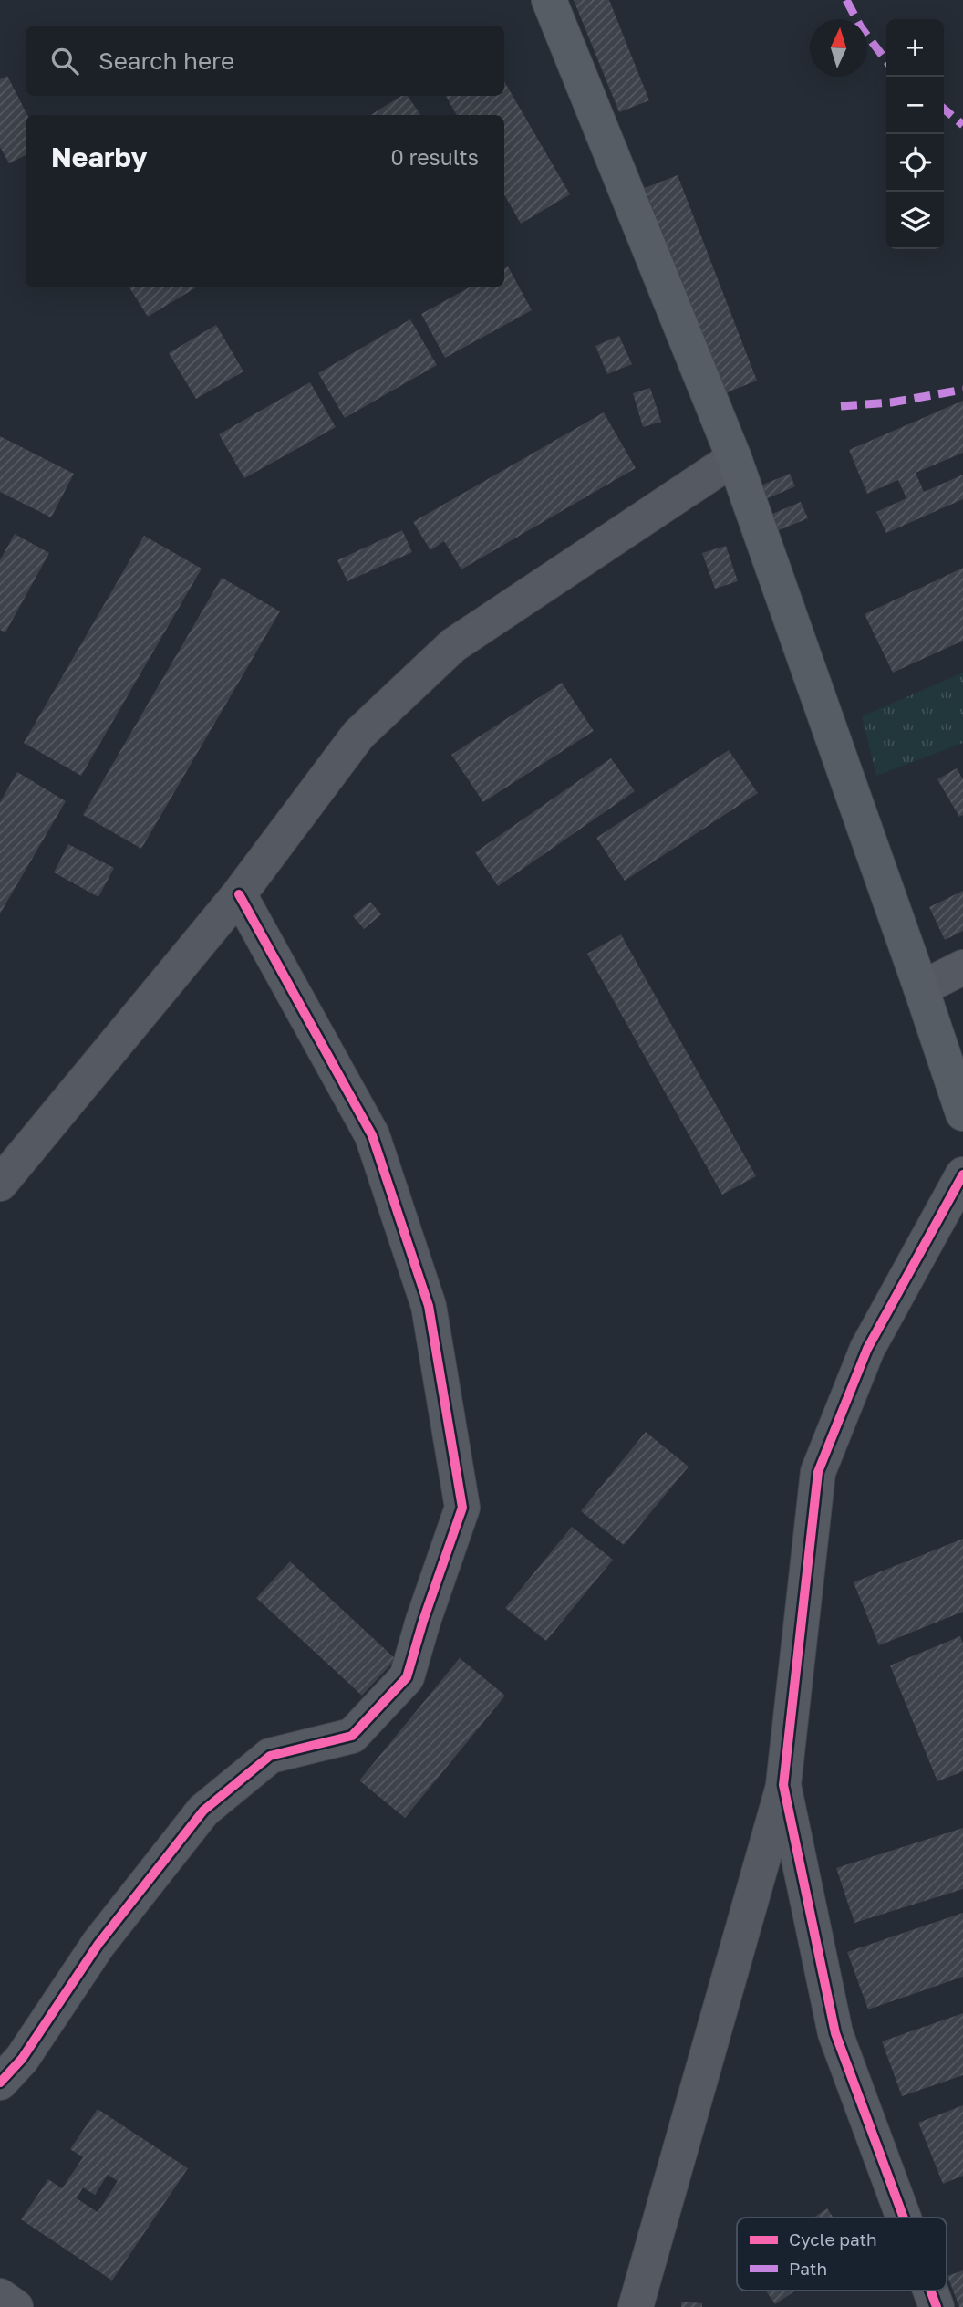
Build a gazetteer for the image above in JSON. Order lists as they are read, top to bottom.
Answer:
{
  "legend": ["Cycle path", "Path"],
  "north": "top",
  "page": {
    "map_buttons": ["+", "−"],
    "search": "Search here",
    "heading": ["Nearby", "0 results"]
  }
}
